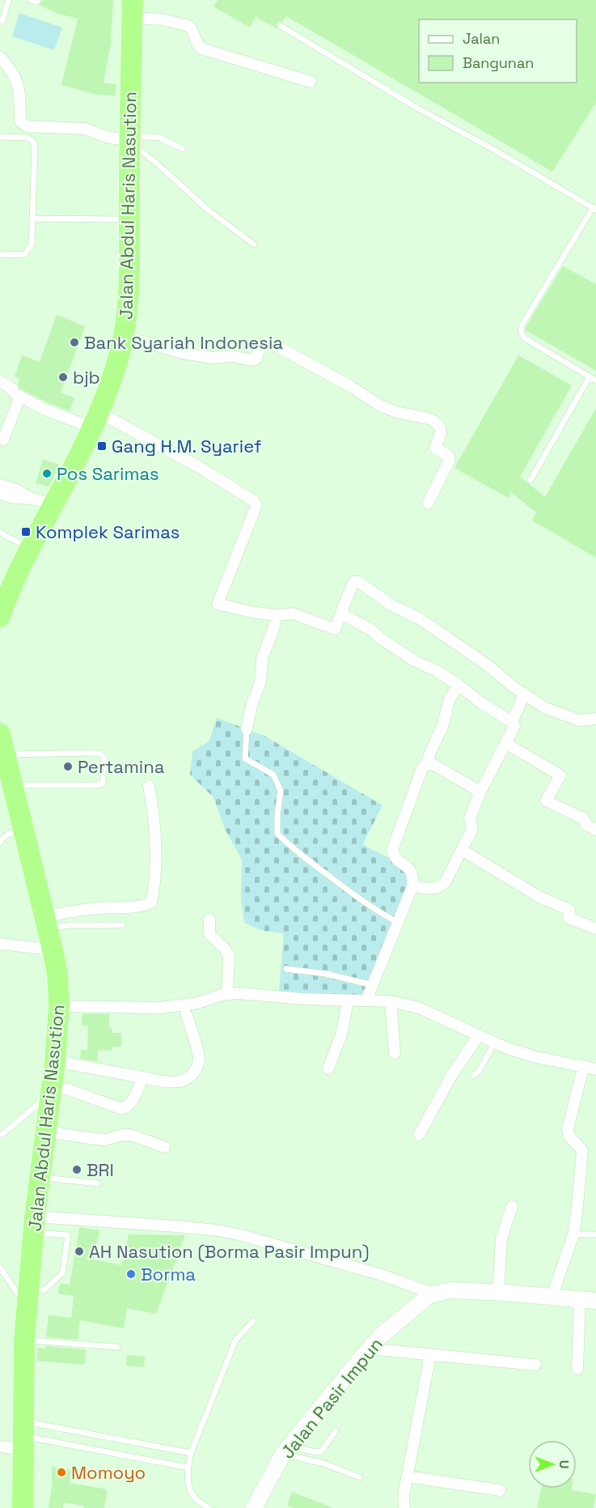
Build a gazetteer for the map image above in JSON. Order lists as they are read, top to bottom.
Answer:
{
  "streets": {
    "highway": ["Jalan Abdul Haris Nasution"],
    "street": ["Jalan Pasir Impun"]
  },
  "places": {
    "other": [
      "Bank Syariah Indonesia",
      "bjb",
      "Pos Sarimas",
      "Pertamina",
      "BRI",
      "AH Nasution (Borma Pasir Impun)",
      "Borma",
      "Momoyo"
    ],
    "transit": ["Gang H.M. Syarief", "Komplek Sarimas"]
  },
  "legend": ["Jalan", "Bangunan"],
  "north": "right"
}
